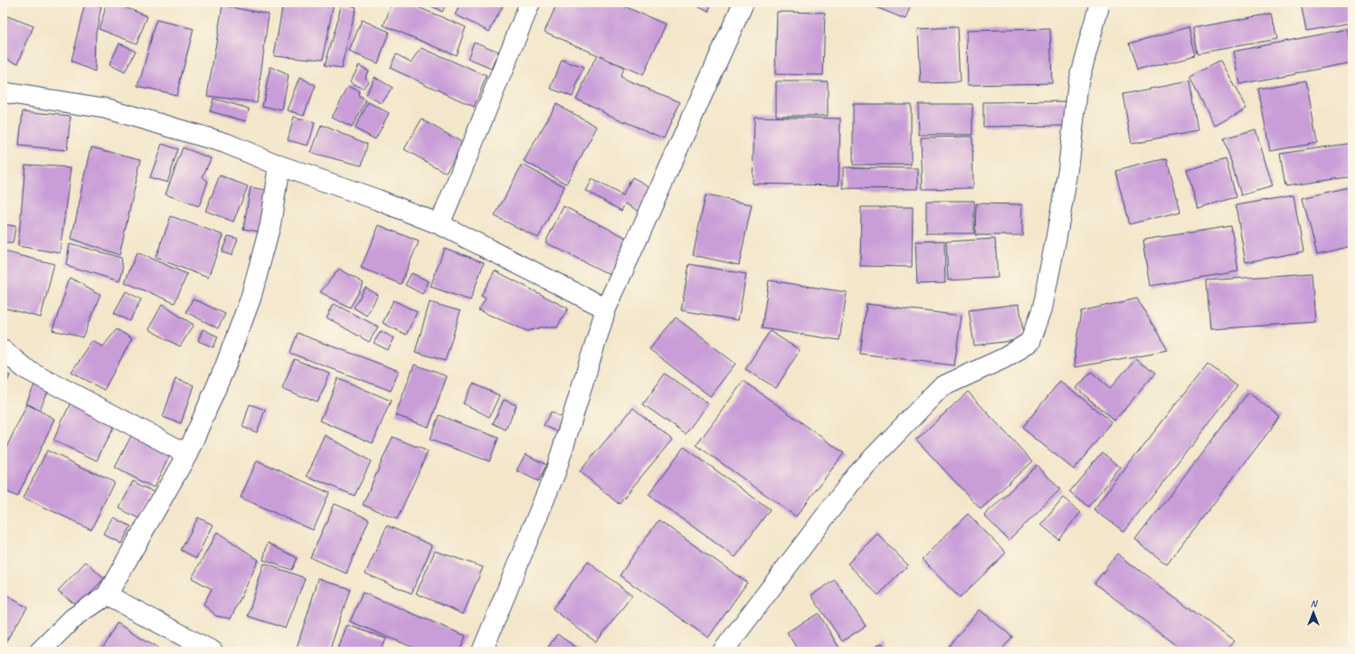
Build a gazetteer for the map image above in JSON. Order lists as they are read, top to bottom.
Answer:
{
  "north": "top"
}
